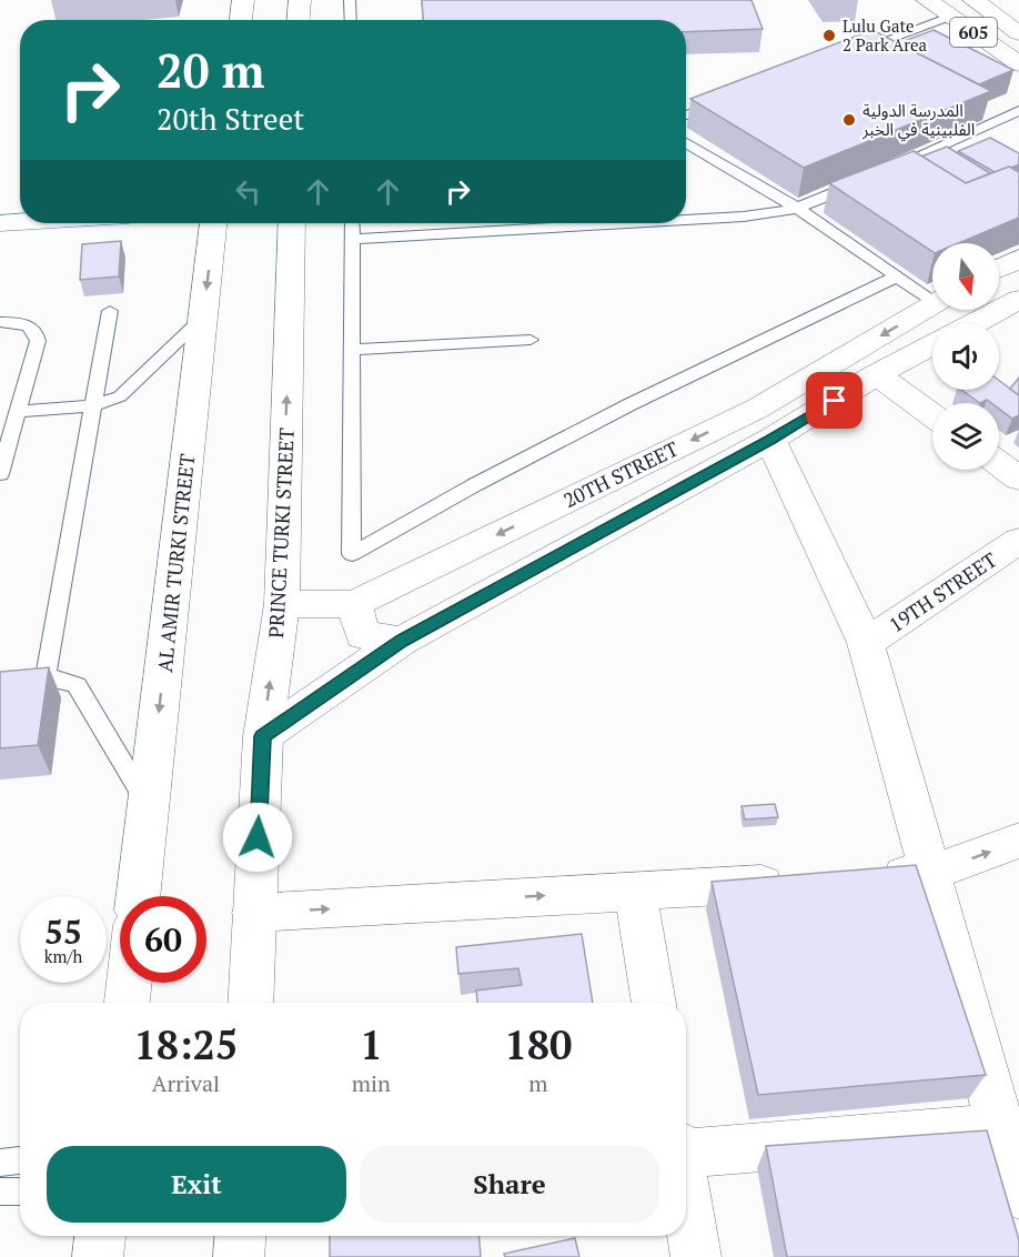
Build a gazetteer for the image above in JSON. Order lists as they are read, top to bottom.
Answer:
{
  "streets": {
    "main road": [
      "605",
      "20TH STREET",
      "PRINCE TURKI STREET",
      "AL AMIR TURKI STREET",
      "19TH STREET"
    ]
  },
  "crossings": [
    ["20TH STREET", "PRINCE TURKI STREET"]
  ],
  "one_way": ["PRINCE TURKI STREET", "AL AMIR TURKI STREET"],
  "places": ["Lulu Gate 2 Park Area", "المدرسة الدولية الفلبينية في الخبر"],
  "north": "bottom",
  "page": {
    "turn": ["20 m", "20th Street"],
    "speed": "55 km/h",
    "limit": "60",
    "eta": [
      "18:25",
      "Arrival",
      "1",
      "min",
      "180",
      "m"
    ],
    "buttons": ["Exit", "Share"]
  }
}
